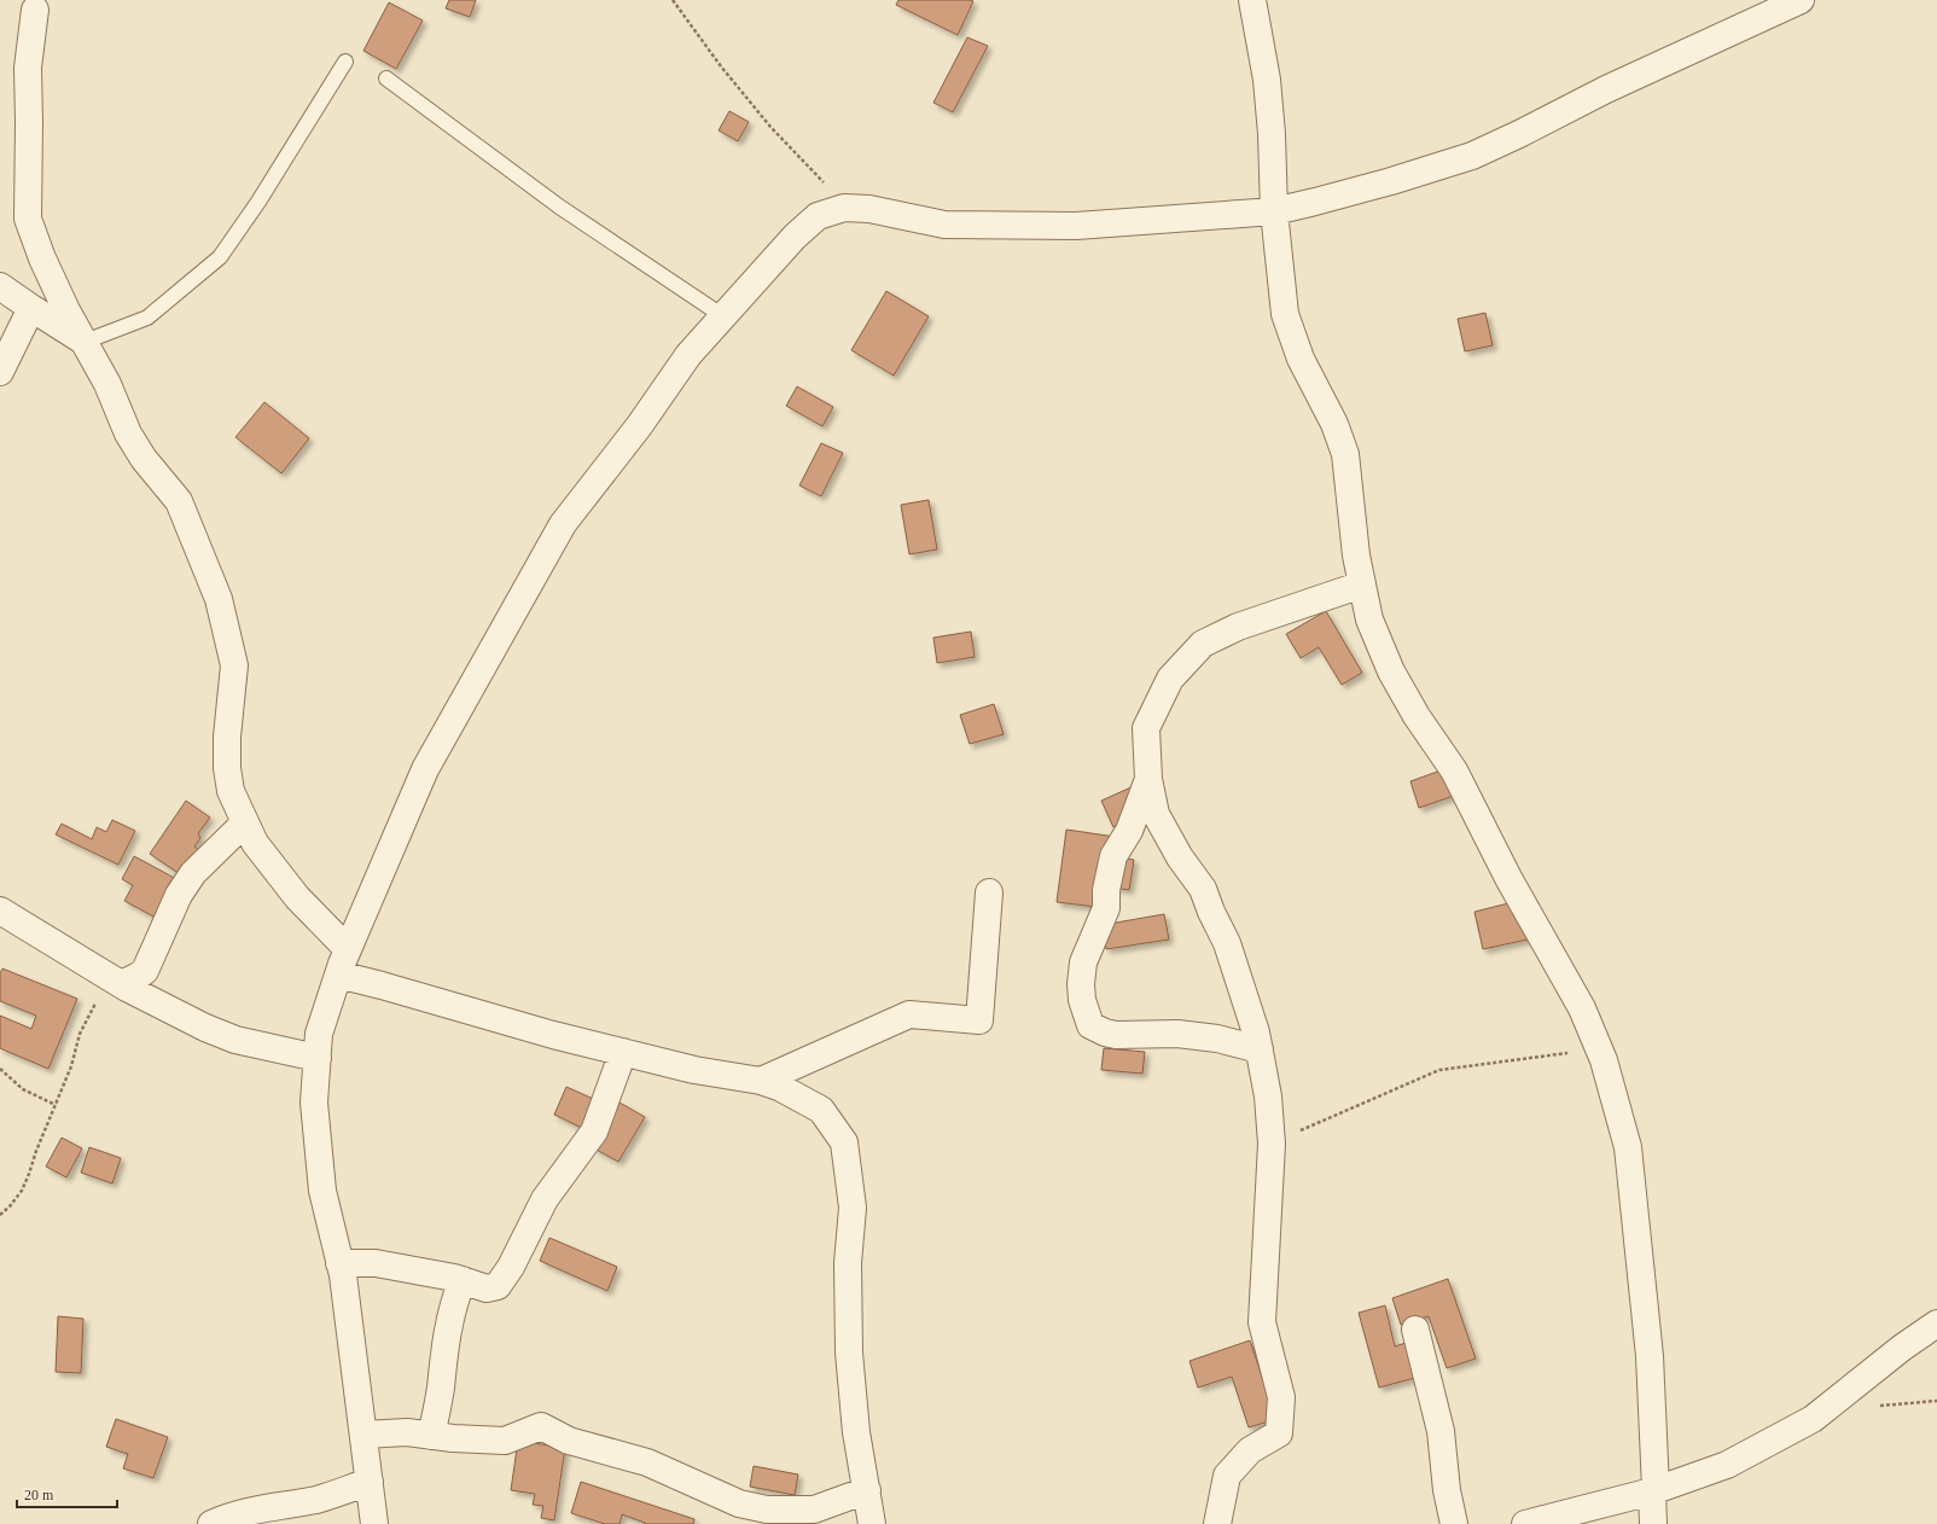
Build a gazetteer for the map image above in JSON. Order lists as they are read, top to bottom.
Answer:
{
  "scale_bar": "20 m"
}
